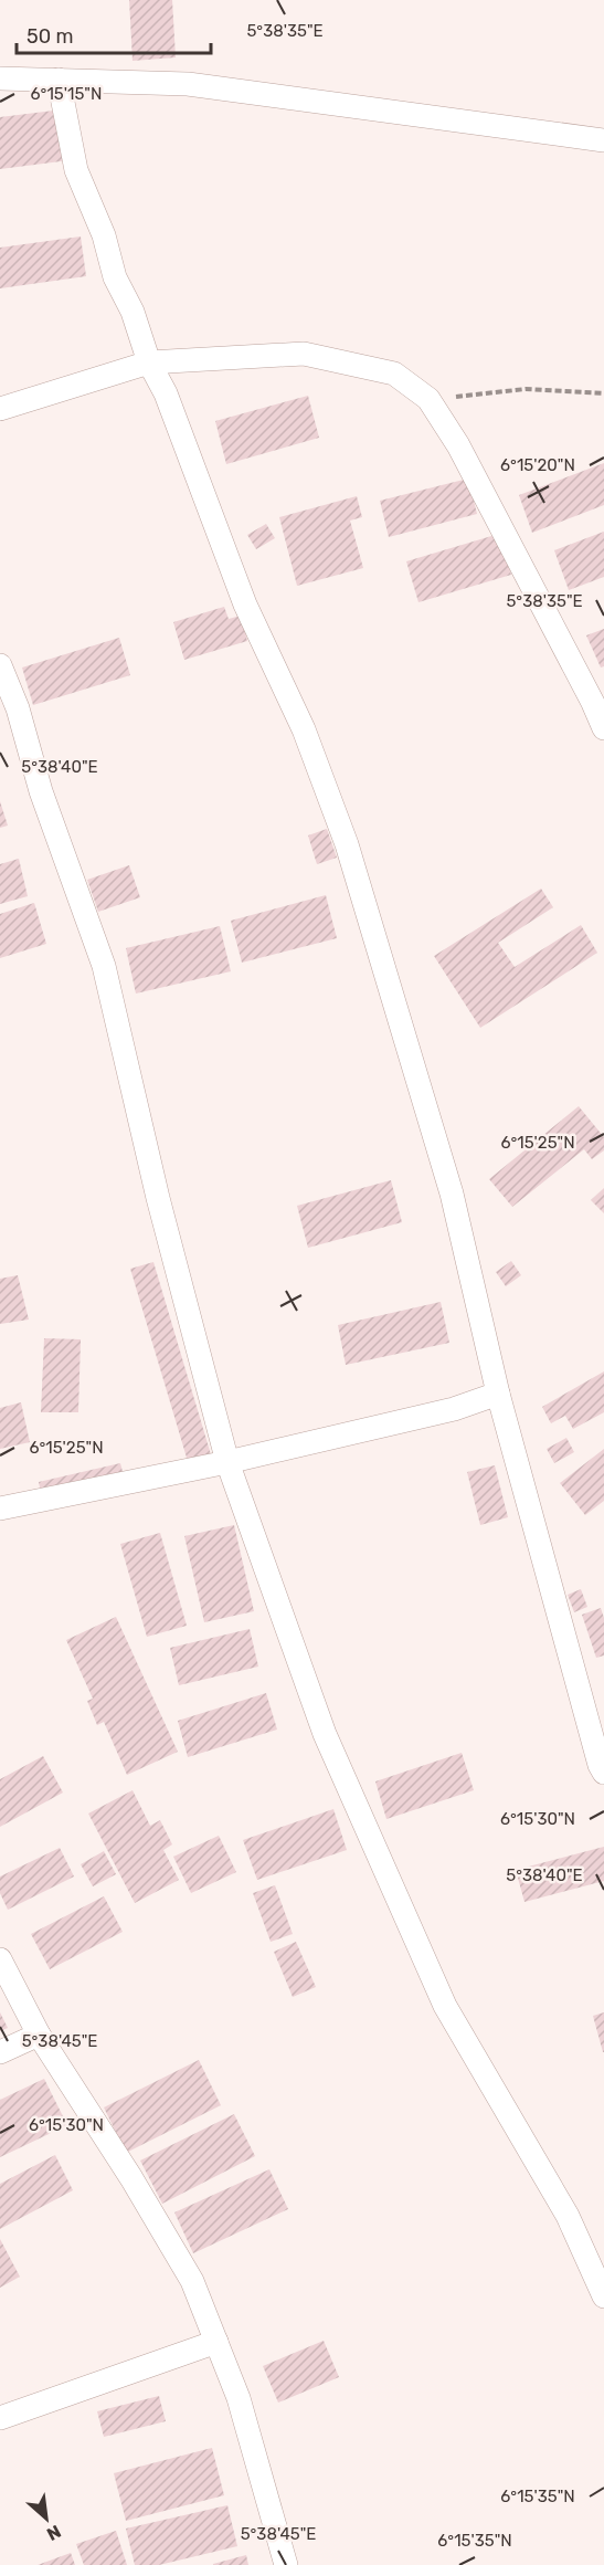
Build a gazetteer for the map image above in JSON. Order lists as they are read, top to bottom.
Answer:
{
  "scale_bar": "50 m",
  "north": "bottom right",
  "coordinates": [
    "5°38'35\"E",
    "6°15'15\"N",
    "6°15'20\"N",
    "5°38'40\"E",
    "6°15'25\"N",
    "6°15'30\"N",
    "5°38'45\"E",
    "6°15'35\"N"
  ]
}
